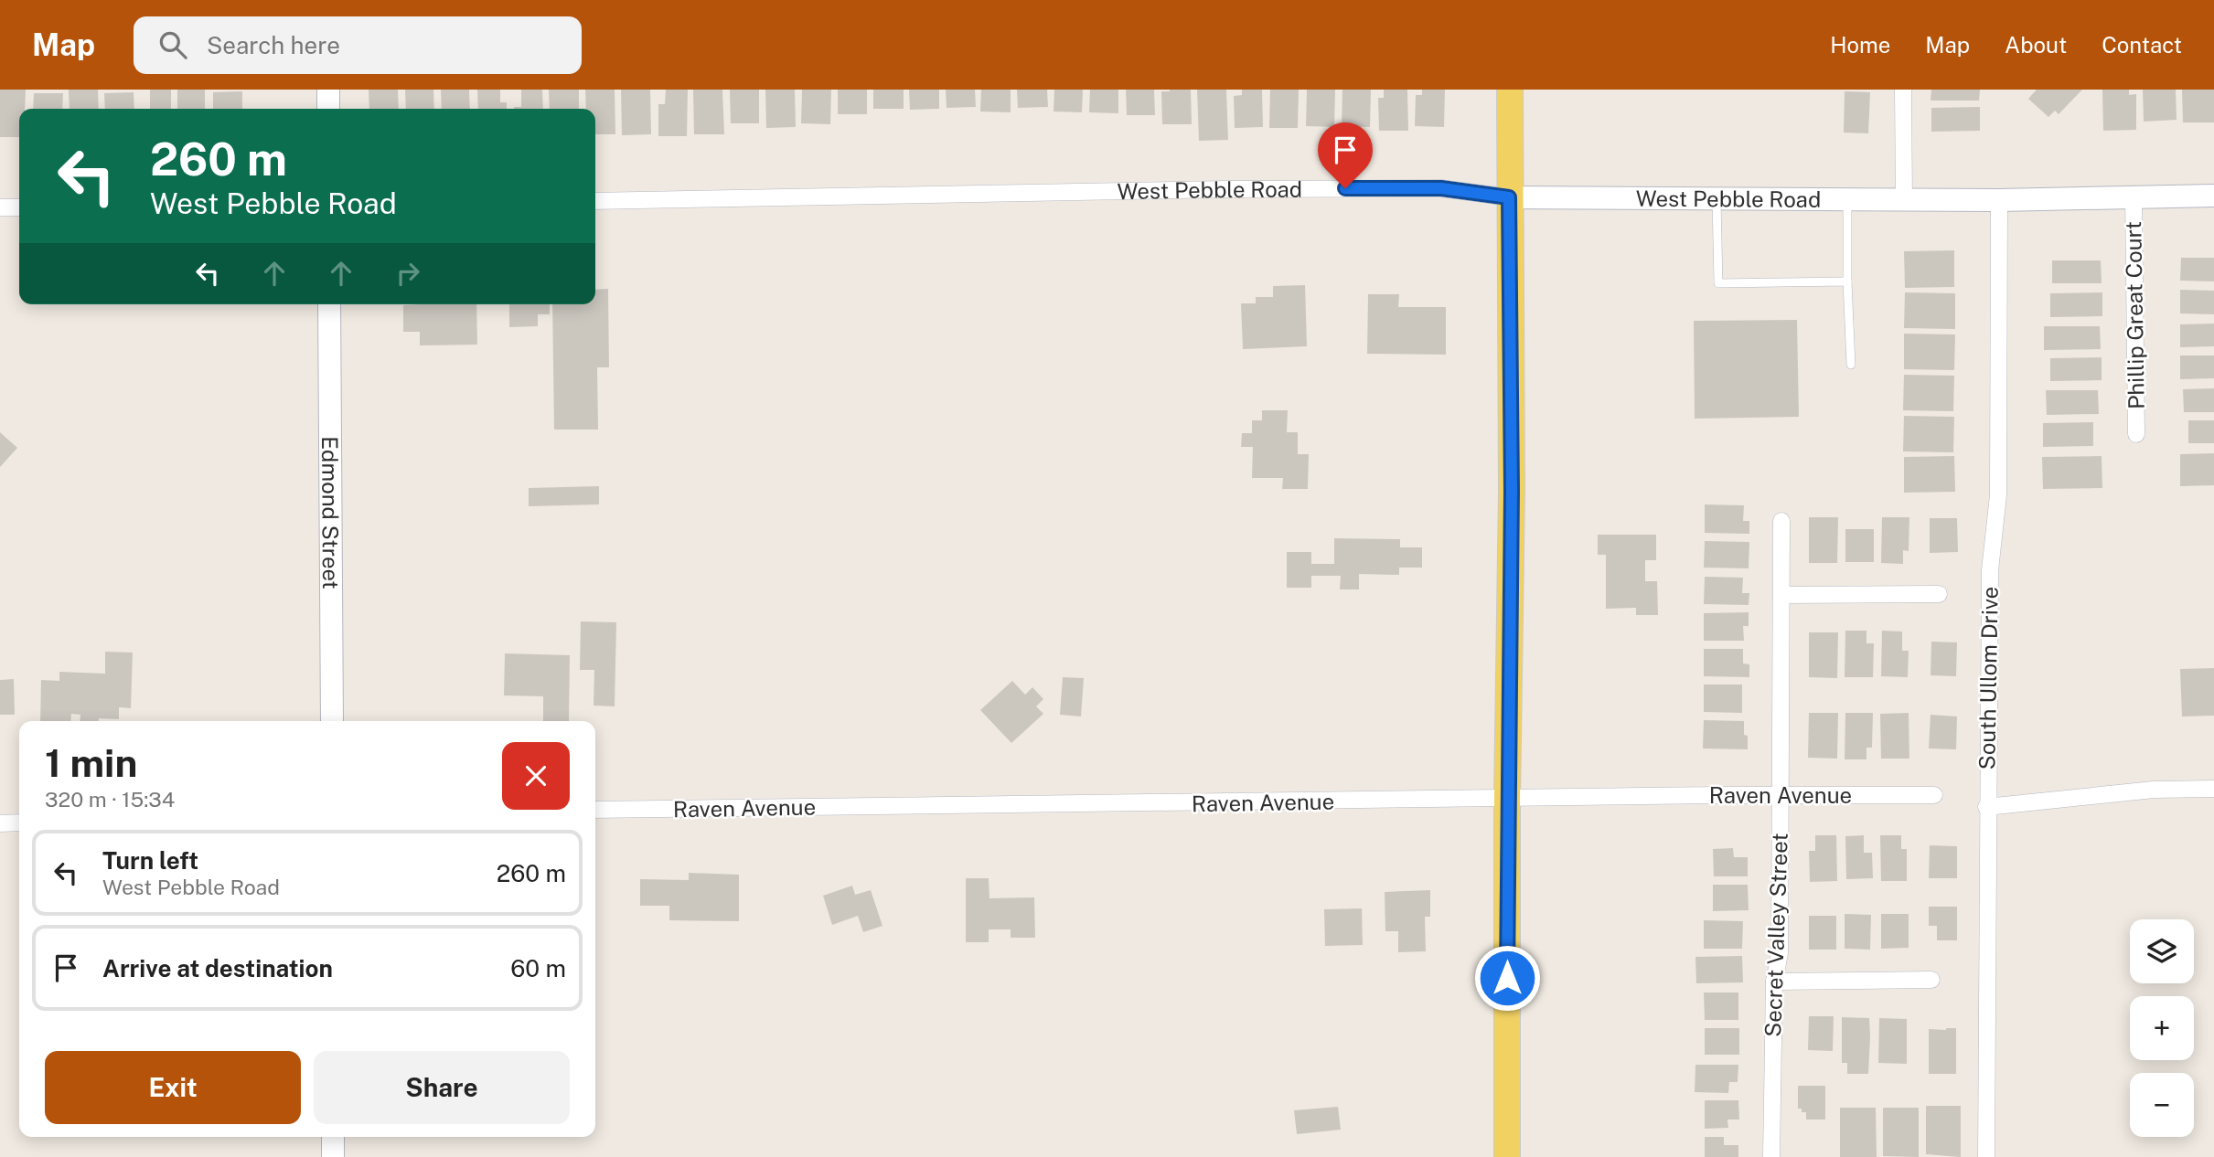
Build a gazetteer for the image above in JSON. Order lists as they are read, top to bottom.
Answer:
{
  "streets": {
    "street": [
      "West Pebble Road",
      "Phillip Great Court",
      "Edmond Street",
      "South Ullom Drive",
      "Raven Avenue",
      "Secret Valley Street"
    ]
  },
  "crossings": [
    ["West Pebble Road", "Phillip Great Court"],
    ["West Pebble Road", "South Ullom Drive"],
    ["Raven Avenue", "Secret Valley Street"]
  ],
  "page": {
    "header": "Map",
    "search": "Search here",
    "nav": [
      "Home",
      "Map",
      "About",
      "Contact"
    ],
    "turn": ["260 m", "West Pebble Road"],
    "heading": ["1 min", "320 m · 15:34"],
    "list": [
      {
        "name": "Turn left",
        "note": "West Pebble Road",
        "value": "260 m"
      },
      {
        "name": "Arrive at destination",
        "value": "60 m"
      }
    ],
    "map_buttons": ["+", "−"],
    "buttons": ["Exit", "Share"]
  }
}
